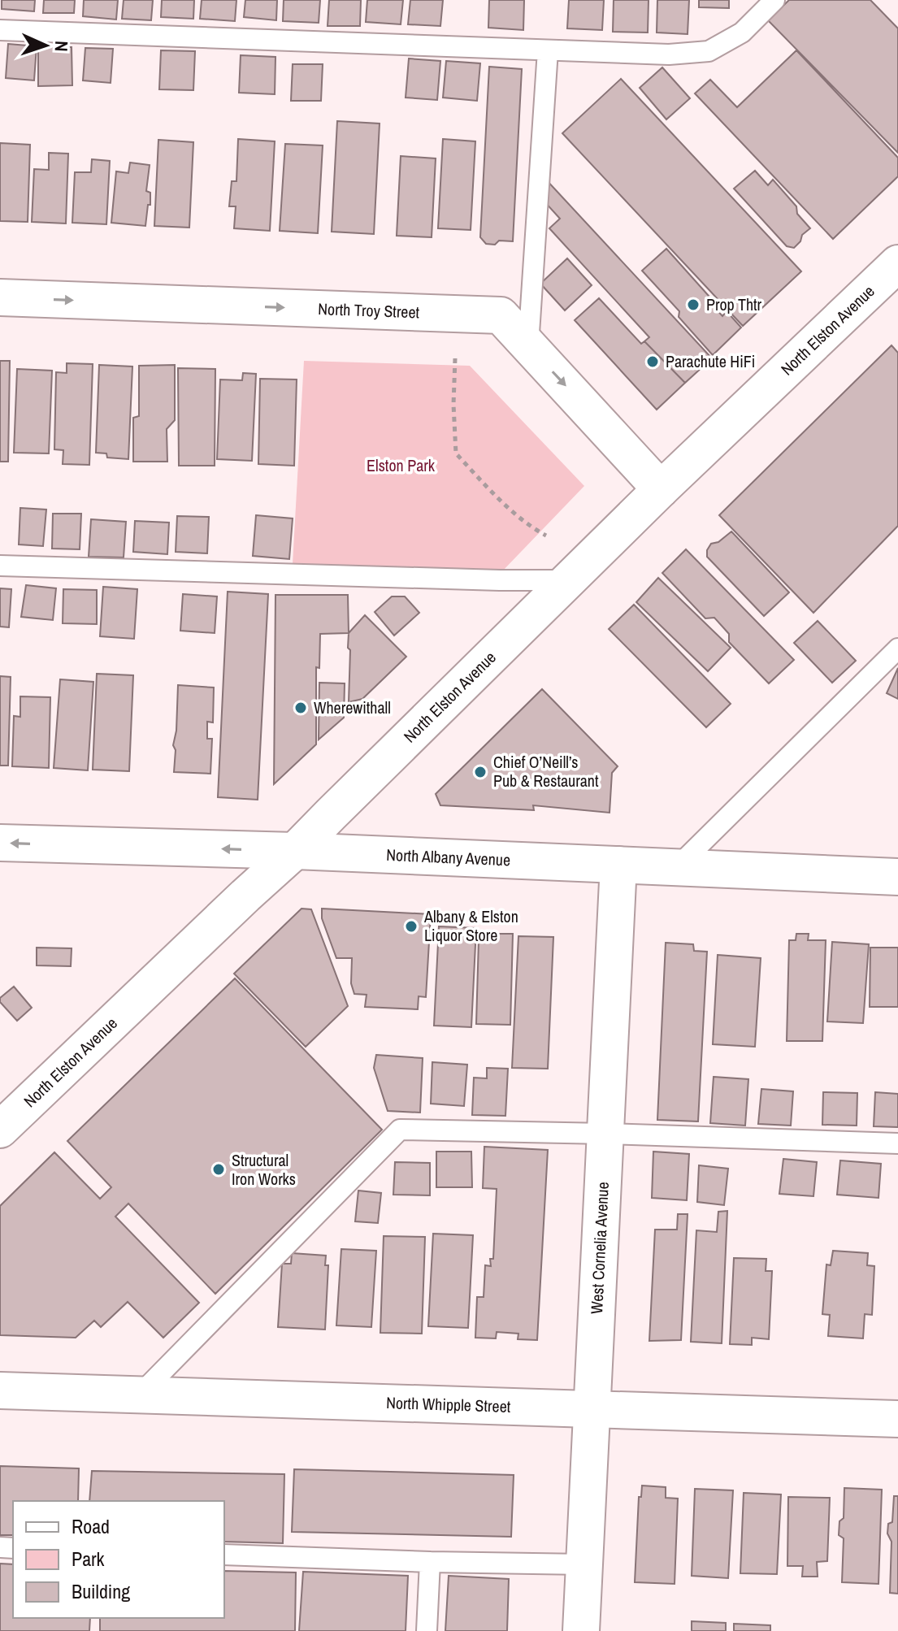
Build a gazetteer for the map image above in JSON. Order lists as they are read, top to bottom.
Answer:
{
  "streets": {
    "street": [
      "North Troy Street",
      "North Elston Avenue",
      "North Albany Avenue",
      "West Cornelia Avenue",
      "North Whipple Street"
    ]
  },
  "crossings": [
    ["North Troy Street", "North Elston Avenue"],
    ["North Elston Avenue", "North Albany Avenue"],
    ["North Albany Avenue", "West Cornelia Avenue"],
    ["West Cornelia Avenue", "North Whipple Street"]
  ],
  "one_way": ["North Troy Street"],
  "parks": ["Elston Park"],
  "places": [
    "Prop Thtr",
    "Parachute HiFi",
    "Wherewithall",
    "Chief O’Neill’s Pub & Restaurant",
    "Albany & Elston Liquor Store",
    "Structural Iron Works"
  ],
  "legend": ["Road", "Park", "Building"],
  "north": "right"
}
